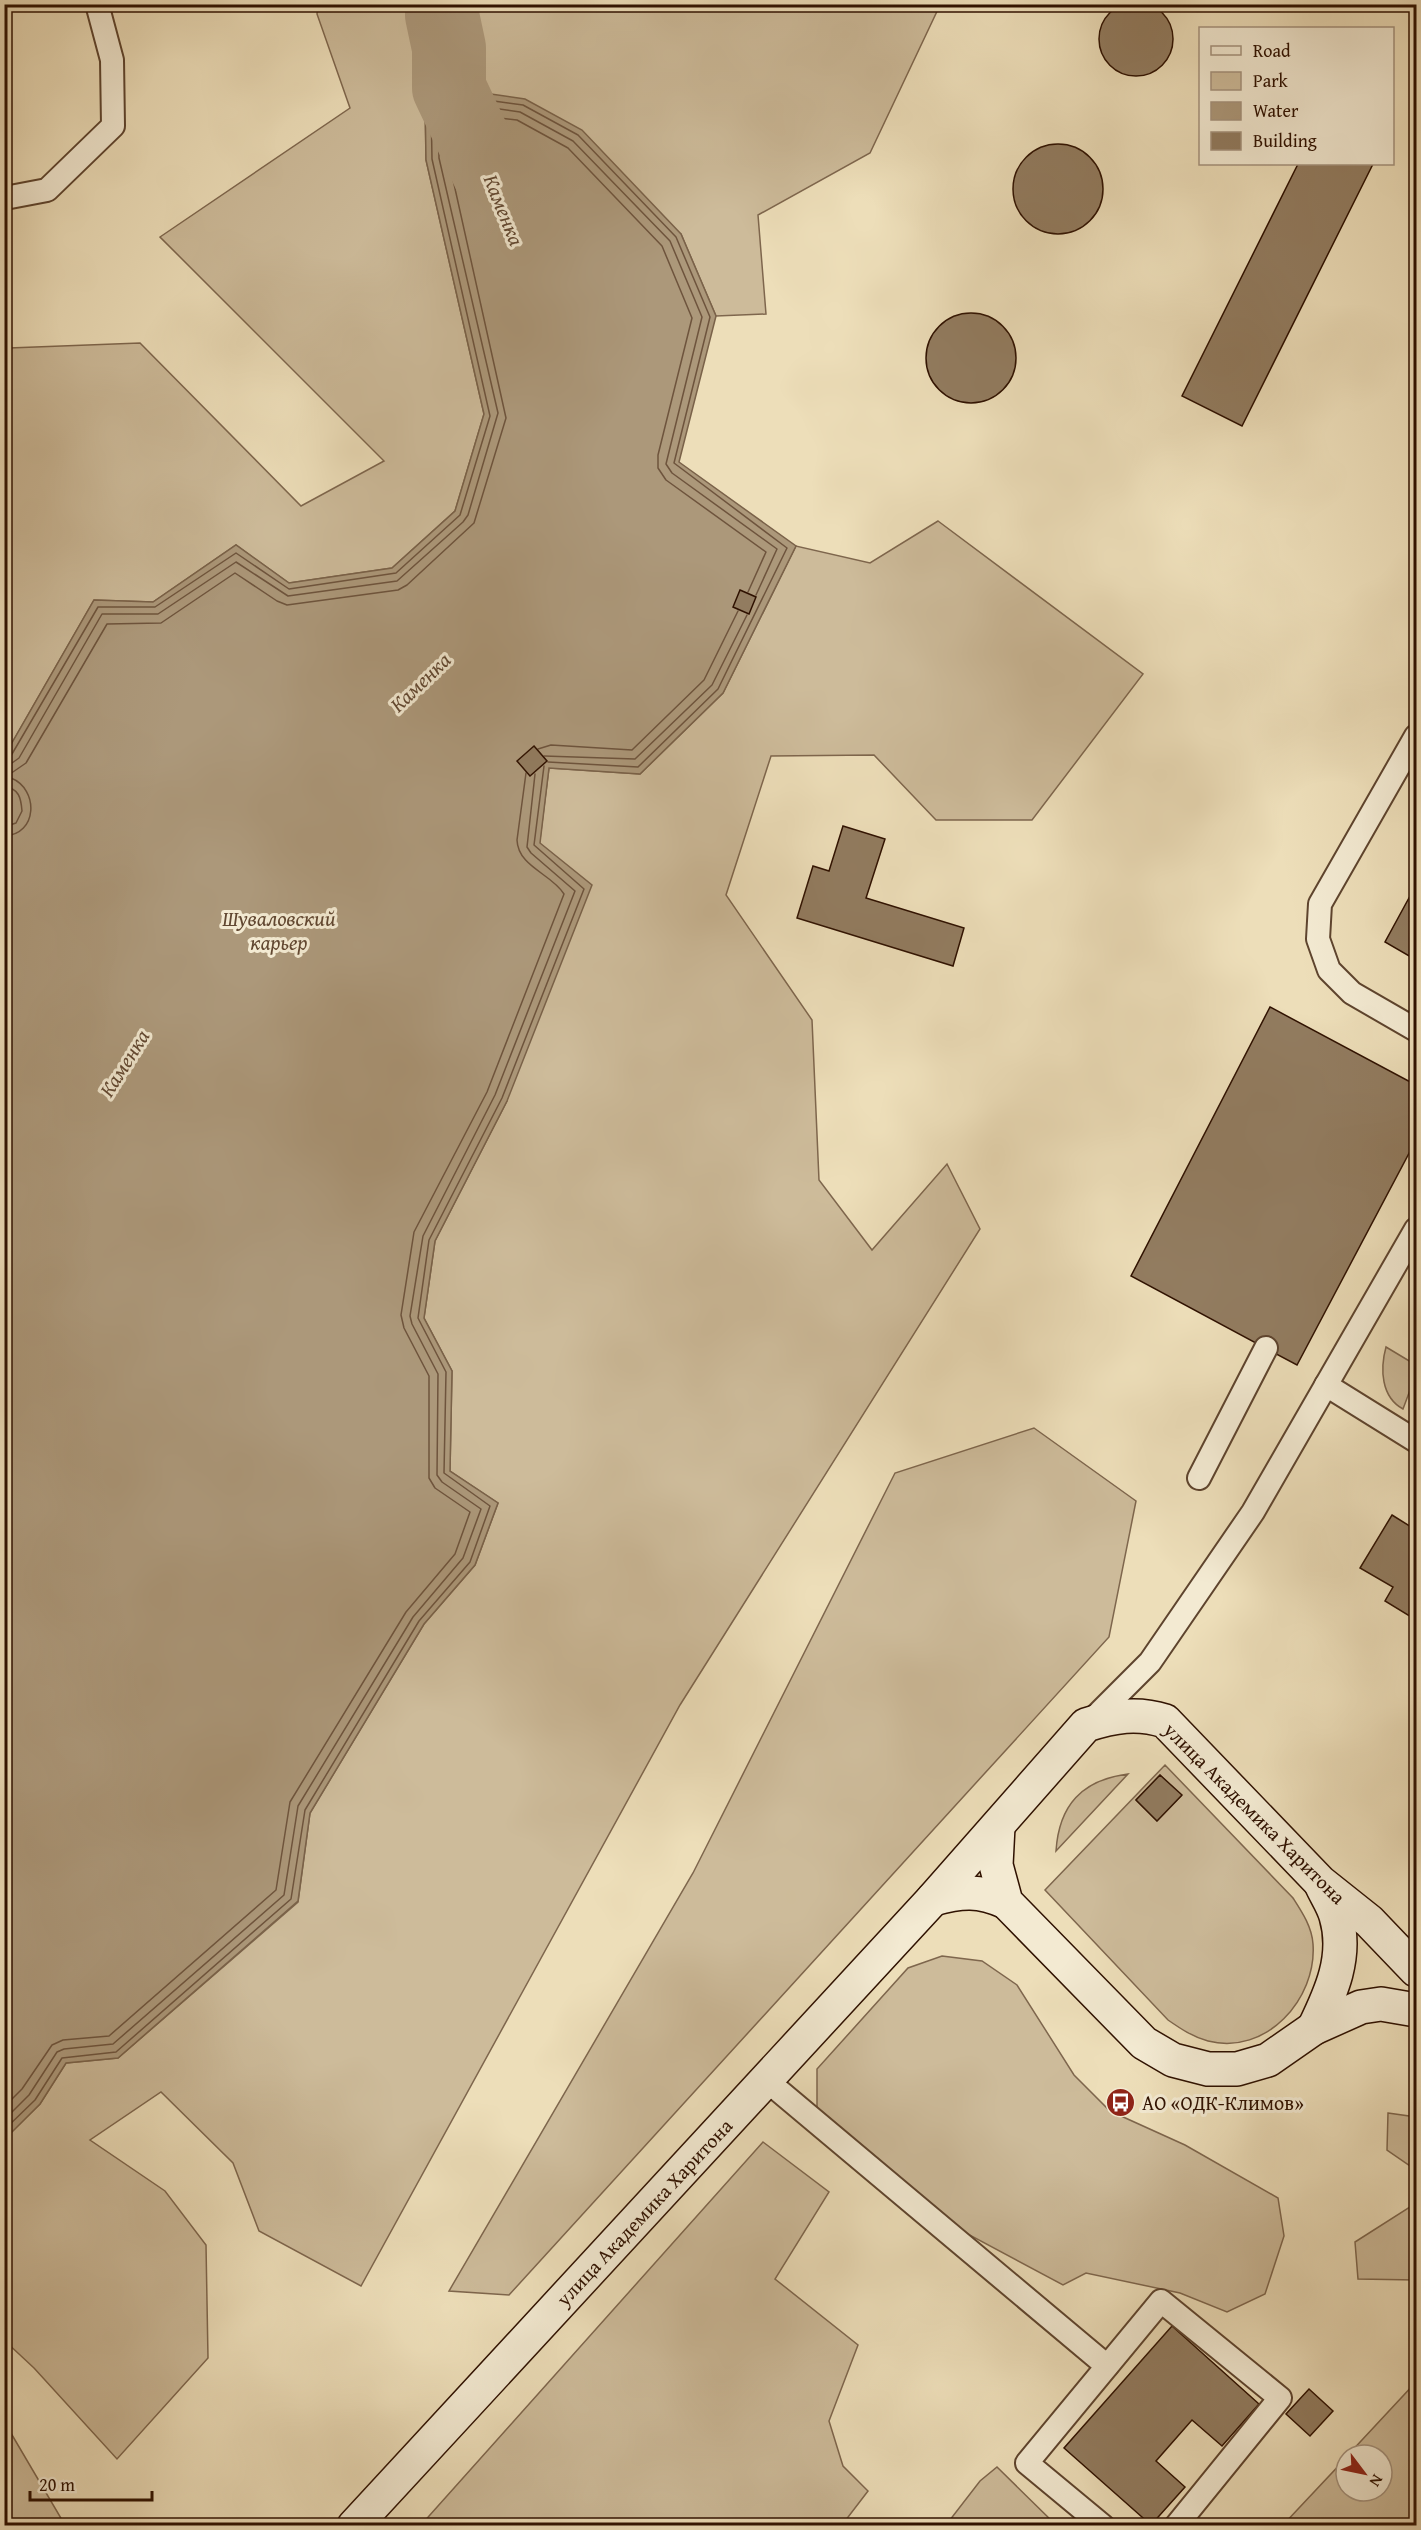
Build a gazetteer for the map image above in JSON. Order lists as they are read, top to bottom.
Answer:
{
  "streets": {
    "street": ["улица Академика Харитона"]
  },
  "water": ["Каменка", "Шуваловский карьер"],
  "places": {
    "bus stop": ["АО «ОДК-Климов»"]
  },
  "legend": [
    "Road",
    "Park",
    "Water",
    "Building"
  ],
  "scale_bar": "20 m",
  "north": "bottom right"
}
